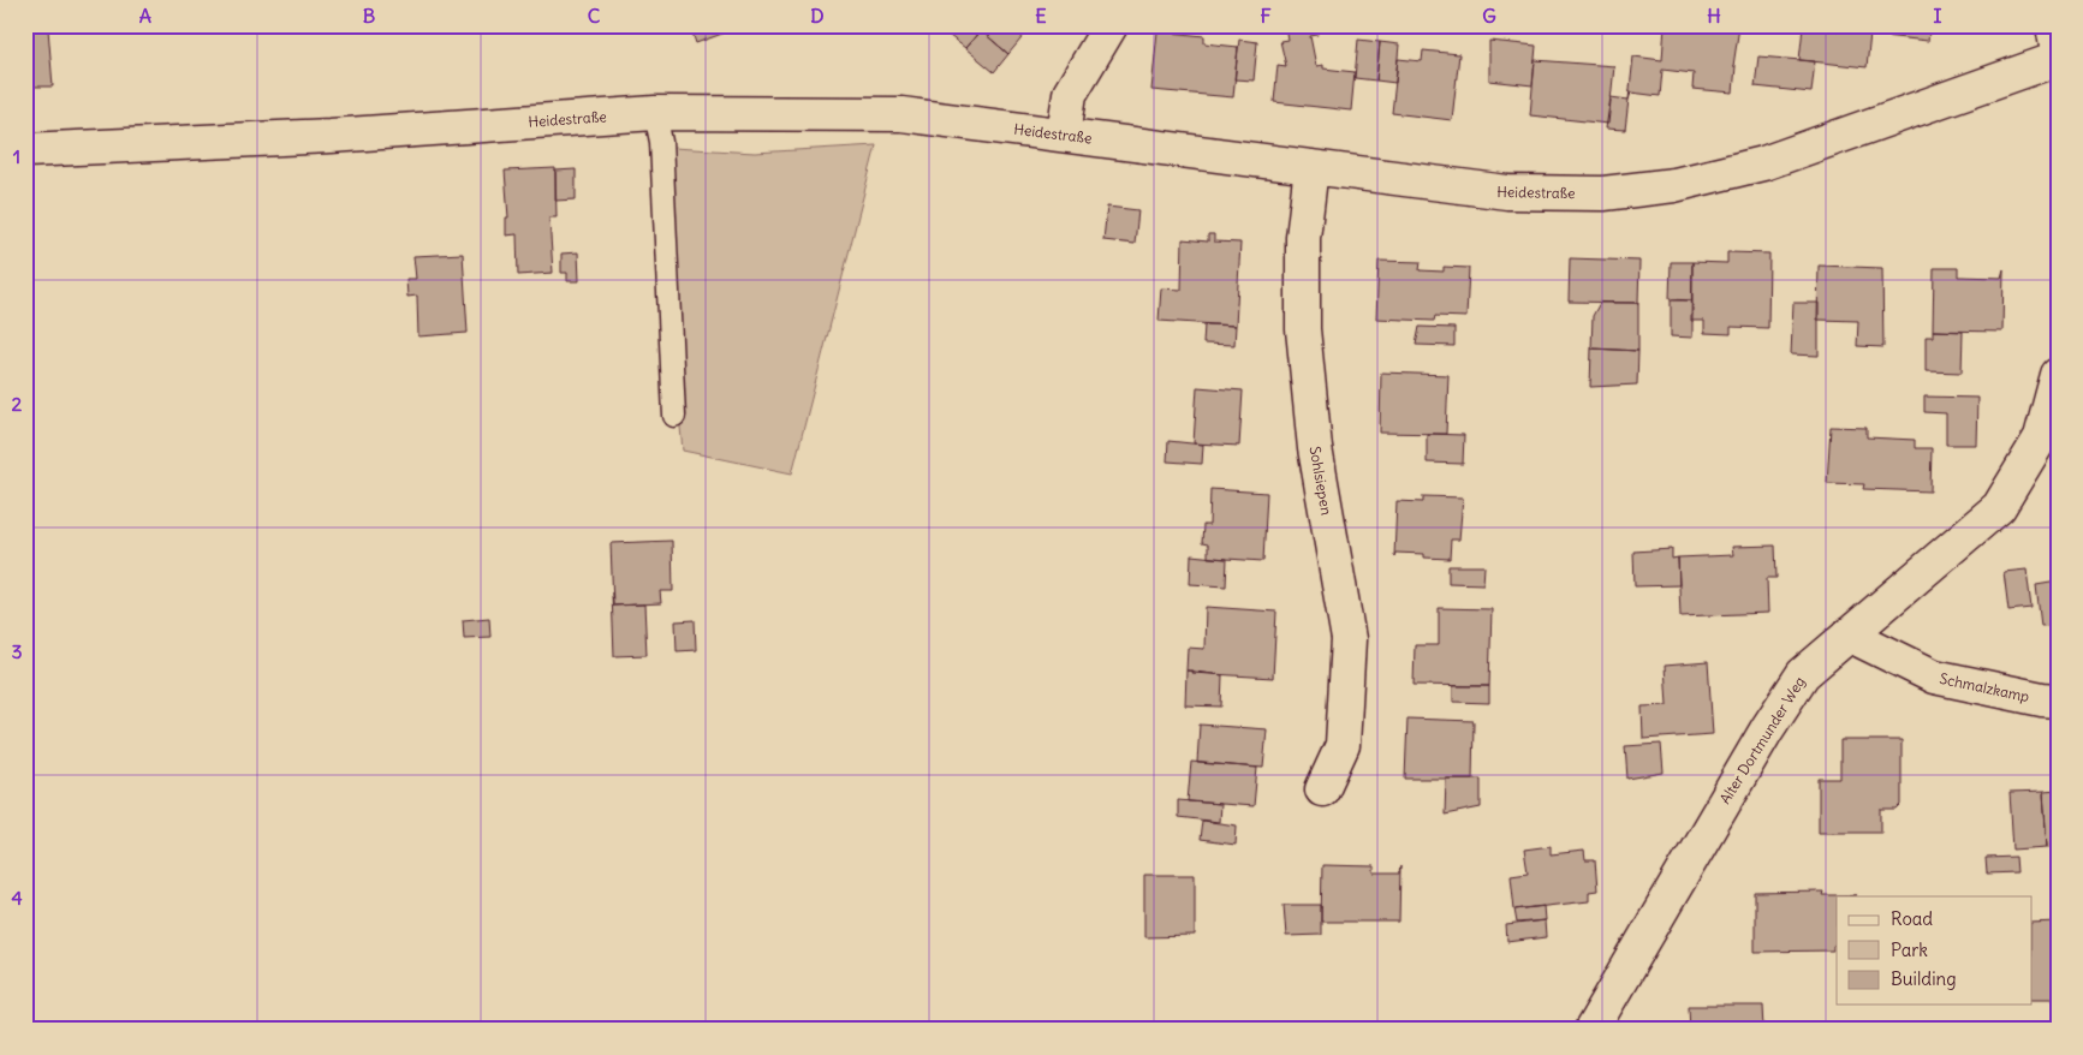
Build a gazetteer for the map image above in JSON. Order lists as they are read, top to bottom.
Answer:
{
  "streets": {
    "street": [
      "Heidestraße",
      "Sohlsiepen",
      "Schmalzkamp",
      "Alter Dortmunder Weg"
    ]
  },
  "crossings": [
    ["Heidestraße", "Sohlsiepen"],
    ["Schmalzkamp", "Alter Dortmunder Weg"]
  ],
  "legend": ["Road", "Park", "Building"],
  "grid": {
    "columns": [
      "A",
      "B",
      "C",
      "D",
      "E",
      "F",
      "G",
      "H",
      "I"
    ],
    "rows": [
      "1",
      "2",
      "3",
      "4"
    ]
  }
}
